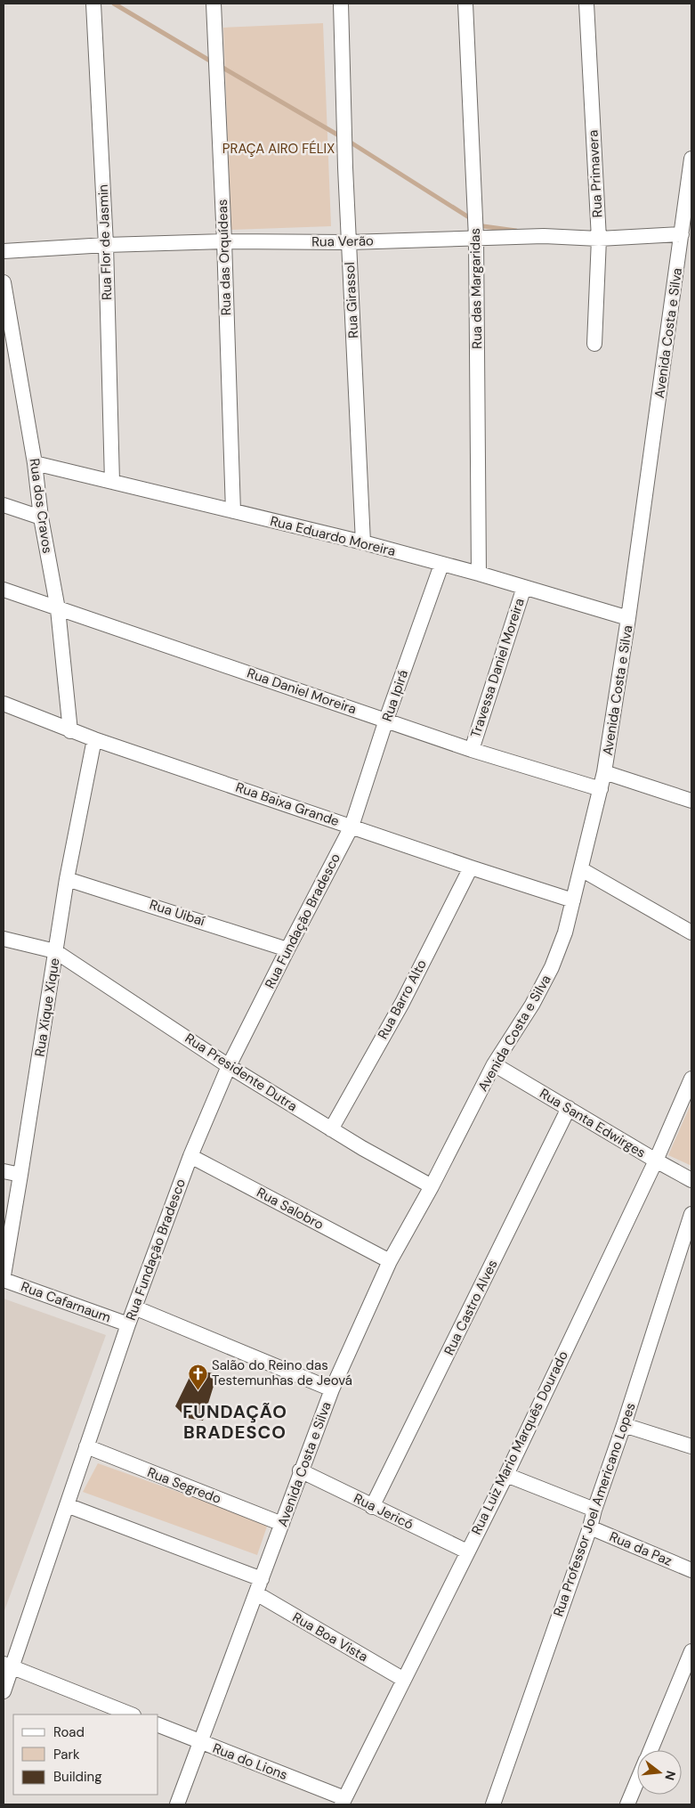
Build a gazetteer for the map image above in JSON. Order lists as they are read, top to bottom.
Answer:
{
  "streets": {
    "street": [
      "Rua Primavera",
      "Rua Verão",
      "Rua Flor de Jasmin",
      "Rua das Orquídeas",
      "Rua das Margaridas",
      "Rua Girassol",
      "Avenida Costa e Silva",
      "Rua dos Cravos",
      "Rua Eduardo Moreira",
      "Travessa Daniel Moreira",
      "Rua Daniel Moreira",
      "Rua Ipirá",
      "Rua Baixa Grande",
      "Rua Uibaí",
      "Rua Fundação Bradesco",
      "Rua Barro Alto",
      "Rua Xique Xique",
      "Rua Presidente Dutra",
      "Rua Santa Edwirges",
      "Rua Salobro",
      "Rua Cafarnaum",
      "Rua Castro Alves",
      "Rua Luiz Mario Marquês Dourado",
      "Rua Segredo",
      "Rua Professor Joel Americano Lopes",
      "Rua Jericó",
      "Rua da Paz",
      "Rua Boa Vista",
      "Rua do Lions"
    ]
  },
  "crossings": [
    ["Rua Primavera", "Rua Verão"],
    ["Rua Verão", "Rua Flor de Jasmin"],
    ["Rua Verão", "Rua das Orquídeas"],
    ["Rua Verão", "Rua das Margaridas"],
    ["Rua Verão", "Rua Girassol"],
    ["Rua Verão", "Avenida Costa e Silva"],
    ["Rua Flor de Jasmin", "Rua Eduardo Moreira"],
    ["Rua das Orquídeas", "Rua Eduardo Moreira"],
    ["Rua das Margaridas", "Rua Eduardo Moreira"],
    ["Rua Girassol", "Rua Eduardo Moreira"],
    ["Avenida Costa e Silva", "Rua Eduardo Moreira"],
    ["Avenida Costa e Silva", "Rua Daniel Moreira"],
    ["Avenida Costa e Silva", "Rua Baixa Grande"],
    ["Avenida Costa e Silva", "Rua Presidente Dutra"],
    ["Avenida Costa e Silva", "Rua Santa Edwirges"],
    ["Avenida Costa e Silva", "Rua Salobro"],
    ["Avenida Costa e Silva", "Rua Segredo"],
    ["Avenida Costa e Silva", "Rua Jericó"],
    ["Avenida Costa e Silva", "Rua Boa Vista"],
    ["Avenida Costa e Silva", "Rua do Lions"],
    ["Rua dos Cravos", "Rua Eduardo Moreira"],
    ["Rua dos Cravos", "Rua Daniel Moreira"],
    ["Rua dos Cravos", "Rua Baixa Grande"],
    ["Rua Eduardo Moreira", "Travessa Daniel Moreira"],
    ["Rua Eduardo Moreira", "Rua Ipirá"],
    ["Travessa Daniel Moreira", "Rua Daniel Moreira"],
    ["Rua Daniel Moreira", "Rua Ipirá"],
    ["Rua Ipirá", "Rua Baixa Grande"],
    ["Rua Ipirá", "Rua Fundação Bradesco"],
    ["Rua Baixa Grande", "Rua Fundação Bradesco"],
    ["Rua Baixa Grande", "Rua Barro Alto"],
    ["Rua Baixa Grande", "Rua Xique Xique"],
    ["Rua Uibaí", "Rua Fundação Bradesco"],
    ["Rua Uibaí", "Rua Xique Xique"],
    ["Rua Fundação Bradesco", "Rua Presidente Dutra"],
    ["Rua Fundação Bradesco", "Rua Salobro"],
    ["Rua Fundação Bradesco", "Rua Cafarnaum"],
    ["Rua Fundação Bradesco", "Rua Segredo"],
    ["Rua Barro Alto", "Rua Presidente Dutra"],
    ["Rua Xique Xique", "Rua Presidente Dutra"],
    ["Rua Santa Edwirges", "Rua Castro Alves"],
    ["Rua Santa Edwirges", "Rua Luiz Mario Marquês Dourado"],
    ["Rua Castro Alves", "Rua Jericó"],
    ["Rua Luiz Mario Marquês Dourado", "Rua Jericó"],
    ["Rua Luiz Mario Marquês Dourado", "Rua Boa Vista"],
    ["Rua Luiz Mario Marquês Dourado", "Rua do Lions"],
    ["Rua Professor Joel Americano Lopes", "Rua da Paz"]
  ],
  "districts": ["FUNDAÇÃO BRADESCO"],
  "parks": ["PRAÇA AIRO FÉLIX"],
  "places": {
    "church": ["Salão do Reino das Testemunhas de Jeová"]
  },
  "legend": ["Road", "Park", "Building"],
  "north": "right"
}
